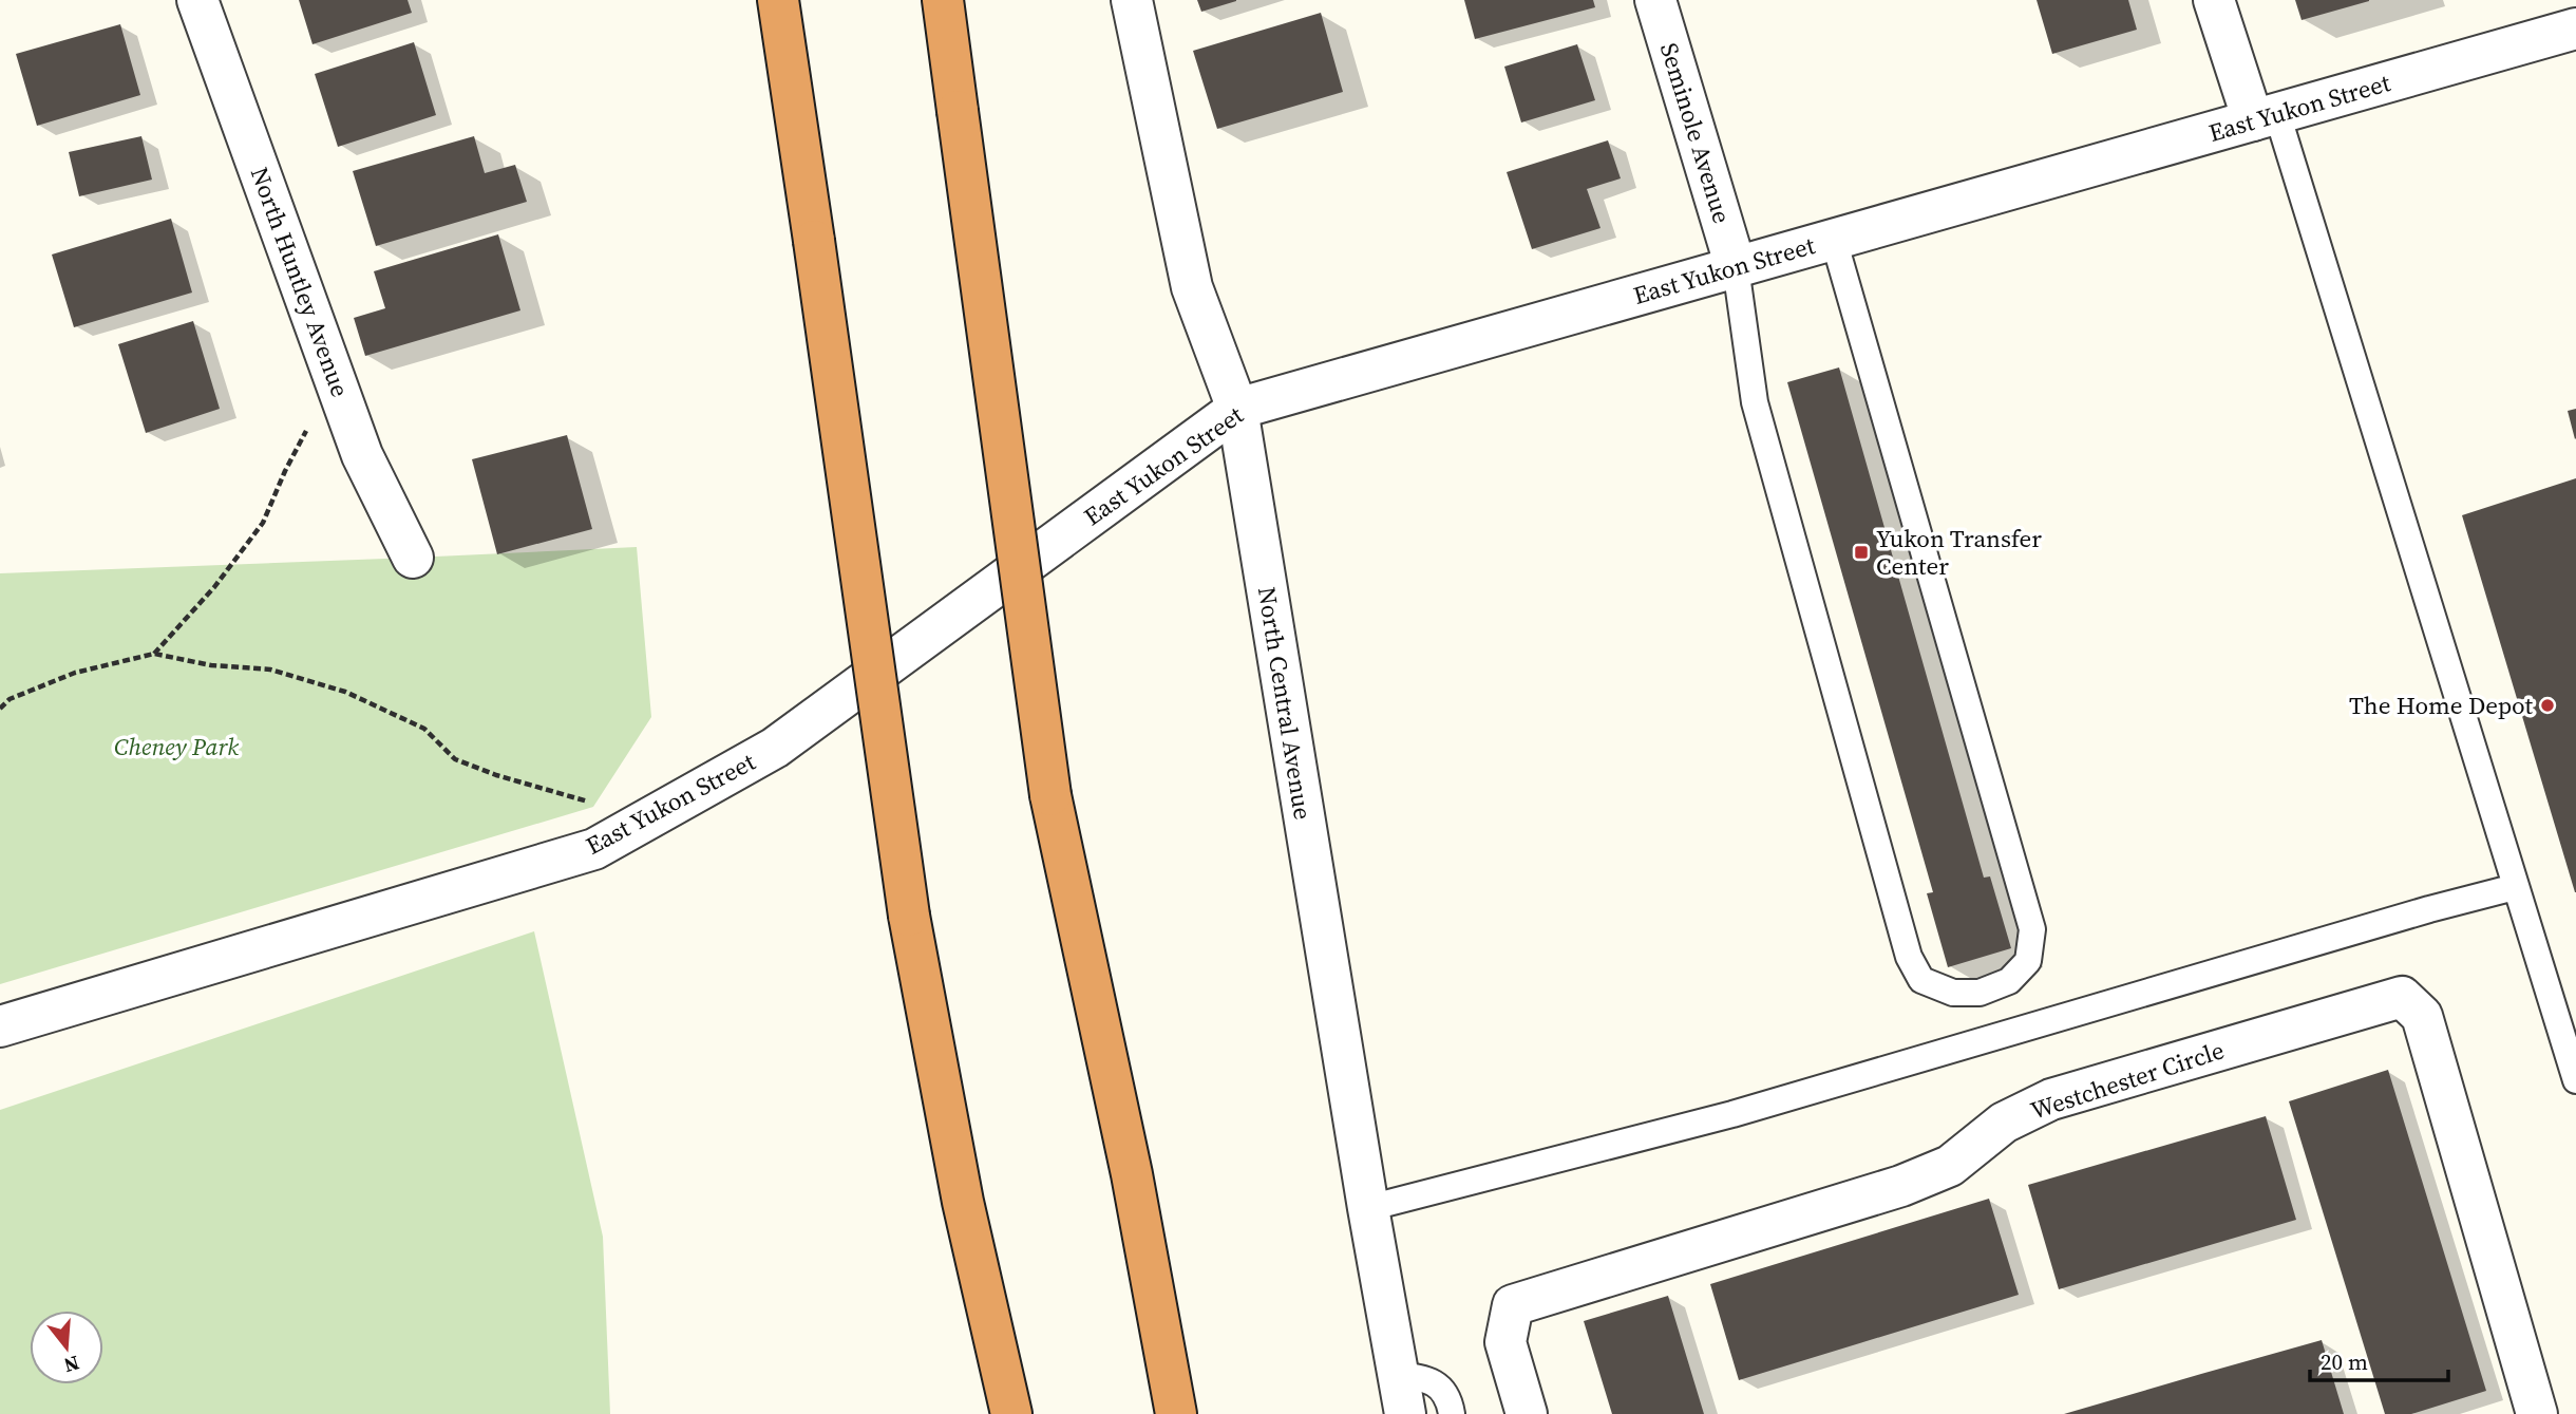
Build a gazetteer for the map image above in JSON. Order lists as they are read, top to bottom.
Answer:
{
  "streets": {
    "street": [
      "East Yukon Street",
      "Seminole Avenue",
      "North Huntley Avenue",
      "North Central Avenue",
      "Westchester Circle"
    ]
  },
  "crossings": [
    ["East Yukon Street", "Seminole Avenue"],
    ["East Yukon Street", "North Central Avenue"]
  ],
  "parks": ["Cheney Park"],
  "places": {
    "transit": ["Yukon Transfer Center"],
    "other": ["The Home Depot"]
  },
  "scale_bar": "20 m",
  "north": "bottom"
}
